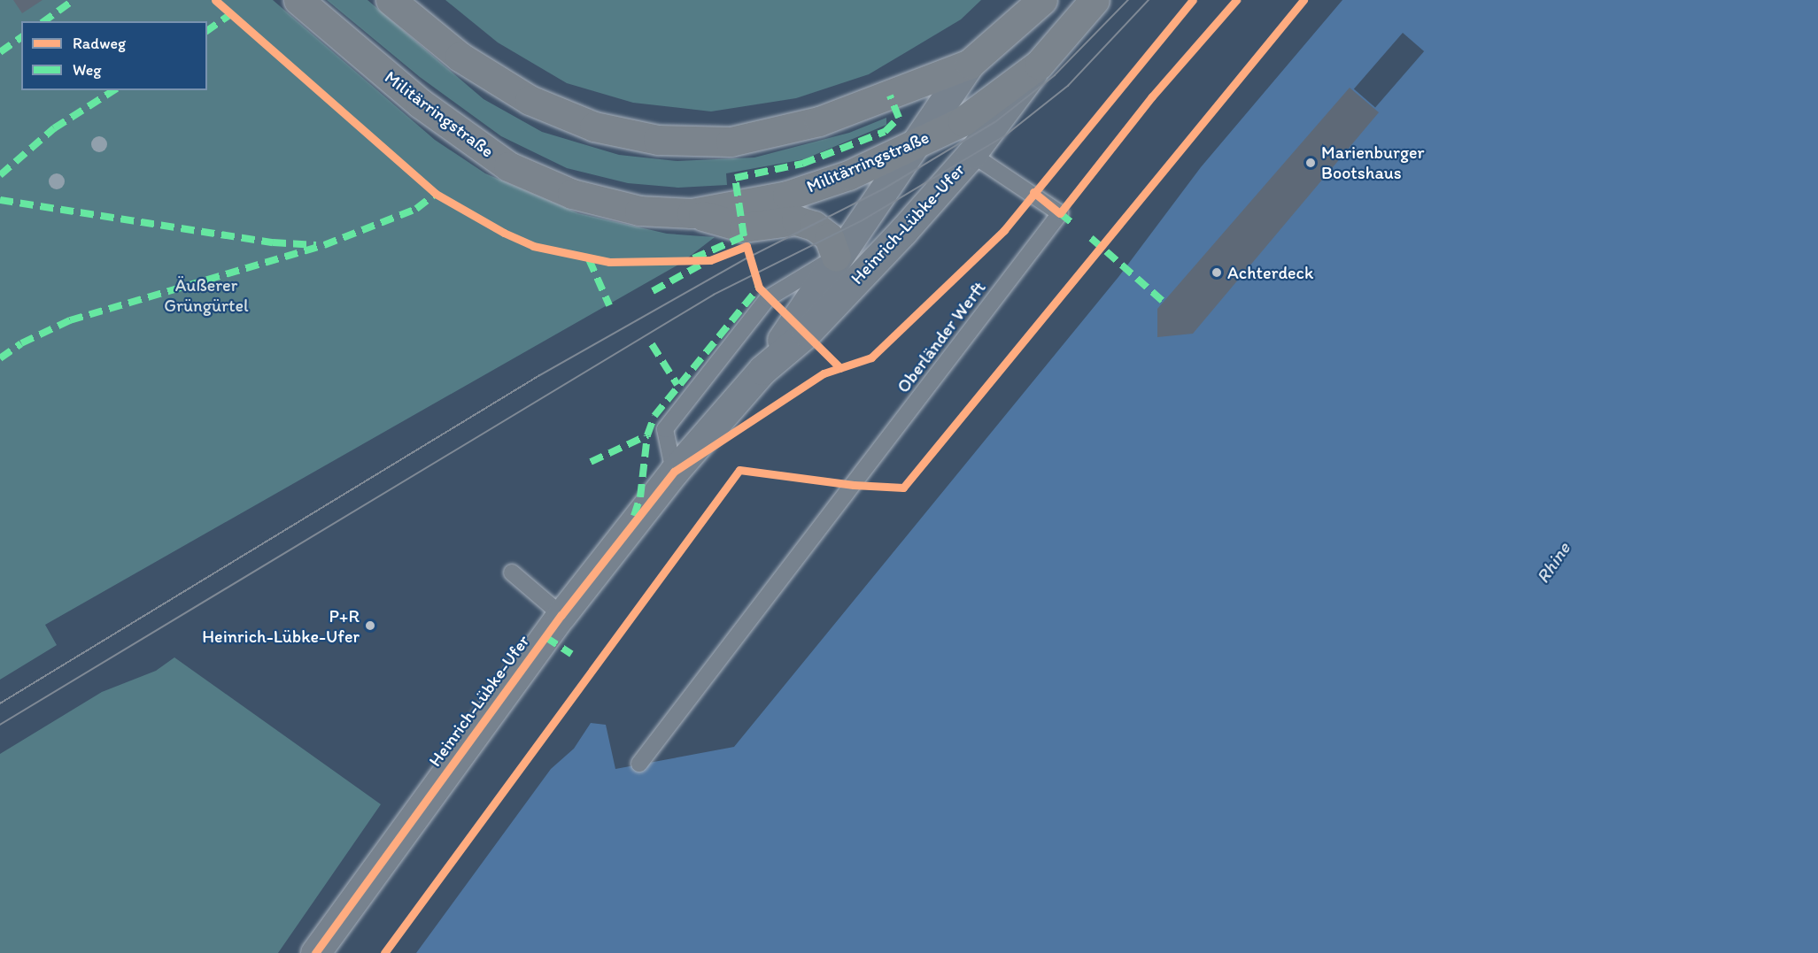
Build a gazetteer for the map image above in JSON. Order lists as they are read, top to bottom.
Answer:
{
  "streets": {
    "main road": ["Militärringstraße", "Heinrich-Lübke-Ufer"],
    "lane": ["Oberländer Werft"]
  },
  "crossings": [
    ["Militärringstraße", "Heinrich-Lübke-Ufer"],
    ["Heinrich-Lübke-Ufer", "Oberländer Werft"]
  ],
  "water": ["Rhine"],
  "parks": ["Äußerer Grüngürtel"],
  "places": ["Marienburger Bootshaus", "Achterdeck", "P+R Heinrich-Lübke-Ufer"],
  "legend": ["Radweg", "Weg"]
}
